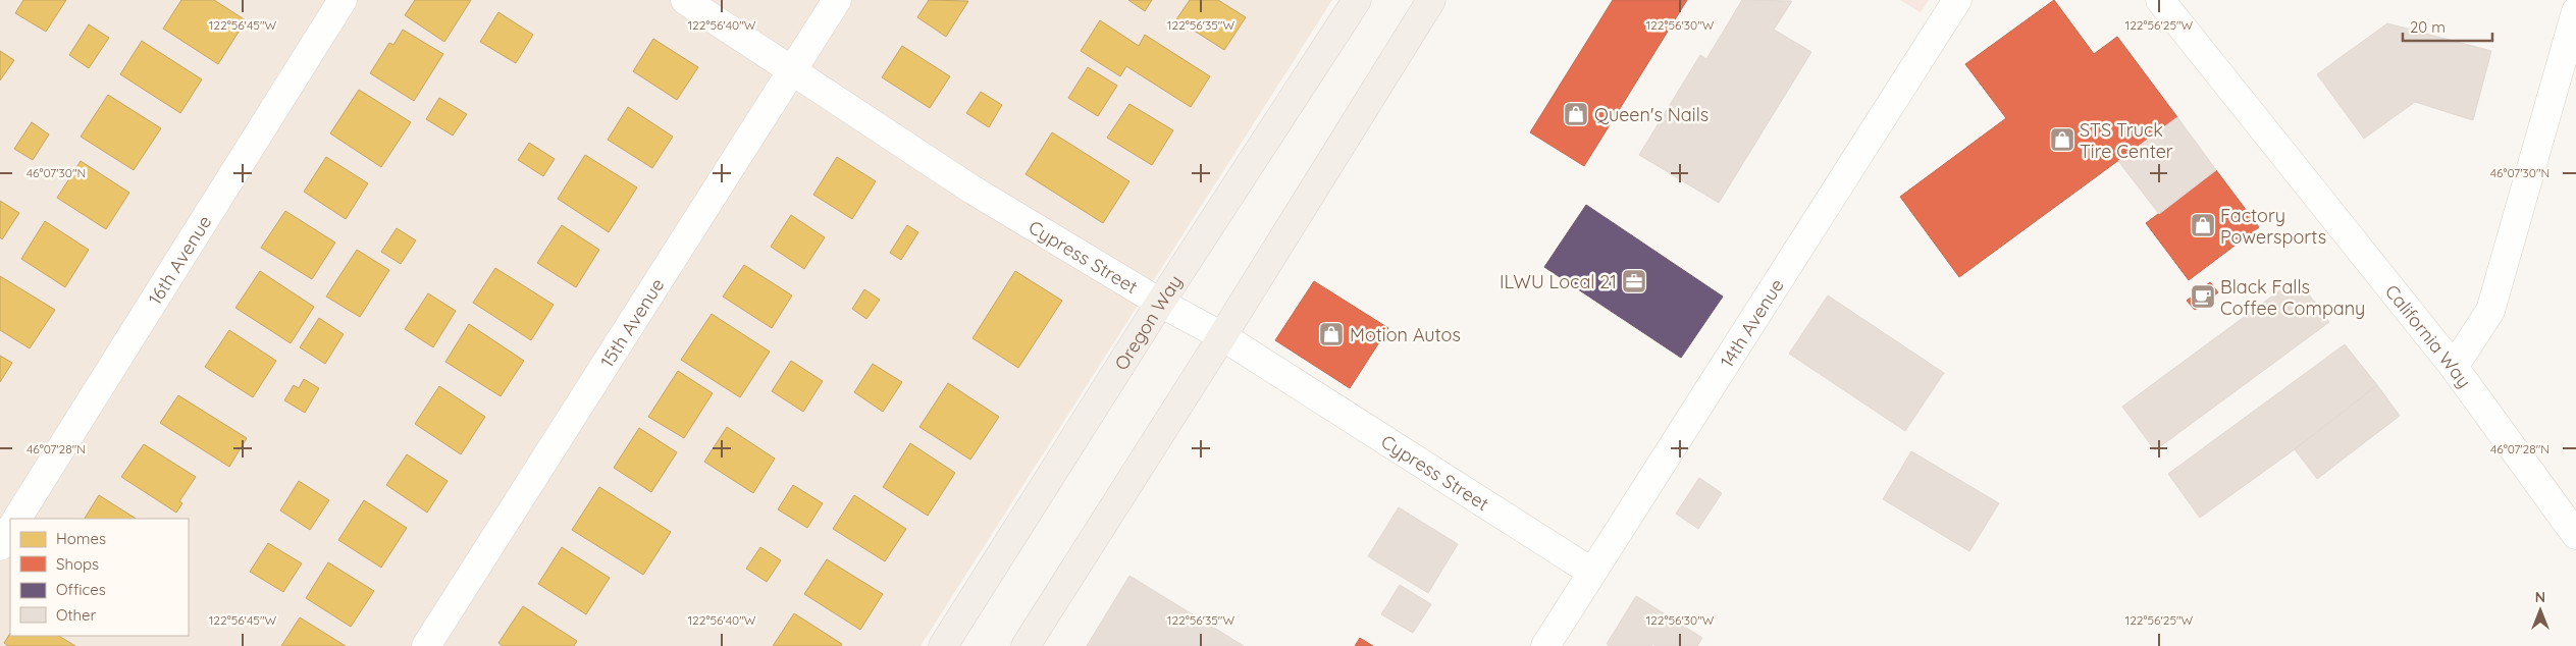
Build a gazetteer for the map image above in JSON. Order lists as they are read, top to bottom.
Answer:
{
  "streets": {
    "main road": ["Oregon Way"],
    "street": [
      "Cypress Street",
      "16th Avenue",
      "15th Avenue",
      "14th Avenue",
      "California Way"
    ]
  },
  "crossings": [
    ["Cypress Street", "Oregon Way"],
    ["Cypress Street", "15th Avenue"],
    ["Cypress Street", "14th Avenue"]
  ],
  "places": {
    "shop": [
      "Queen's Nails",
      "STS Truck Tire Center",
      "Factory Powersports",
      "Motion Autos"
    ],
    "office": ["ILWU Local 21"],
    "cafe": ["Black Falls Coffee Company"]
  },
  "legend": [
    "Homes",
    "Shops",
    "Offices",
    "Other"
  ],
  "scale_bar": "20 m",
  "north": "top",
  "coordinates": [
    "122°56'45\"W",
    "122°56'40\"W",
    "122°56'35\"W",
    "122°56'30\"W",
    "122°56'25\"W",
    "46°07'30\"N",
    "46°07'28\"N"
  ]
}
